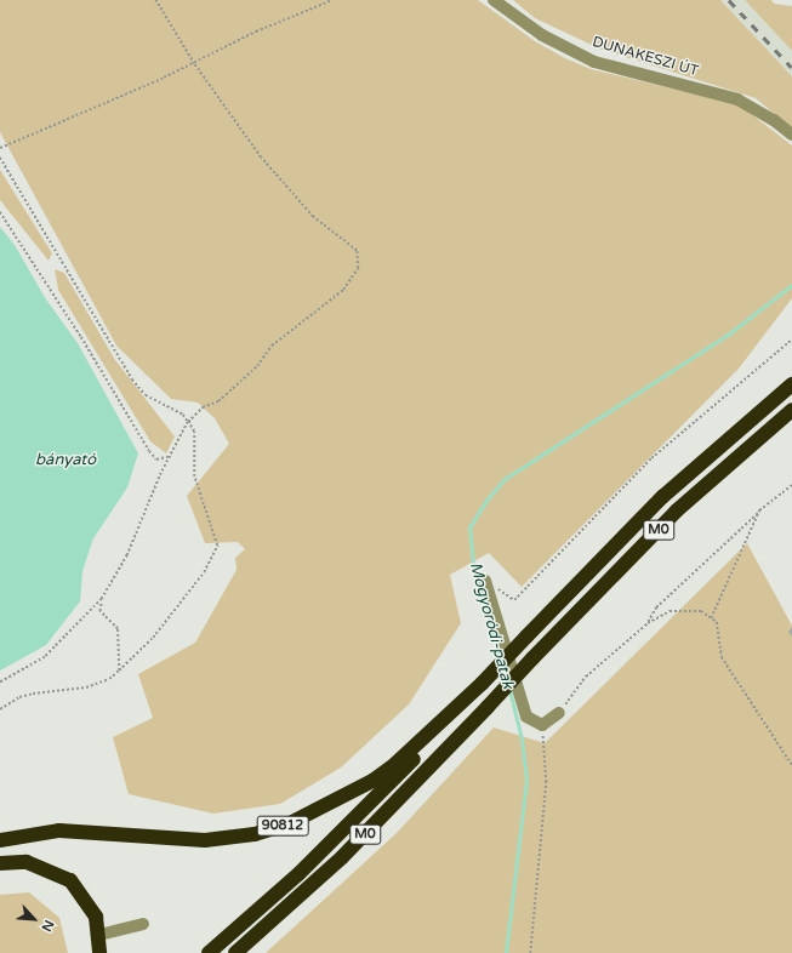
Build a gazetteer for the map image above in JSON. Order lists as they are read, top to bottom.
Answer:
{
  "streets": {
    "highway": ["M0", "90812"],
    "street": ["DUNAKESZI ÚT"]
  },
  "crossings": [
    ["M0", "90812"]
  ],
  "water": ["bányató", "Mogyoródi-patak"],
  "north": "bottom right"
}
